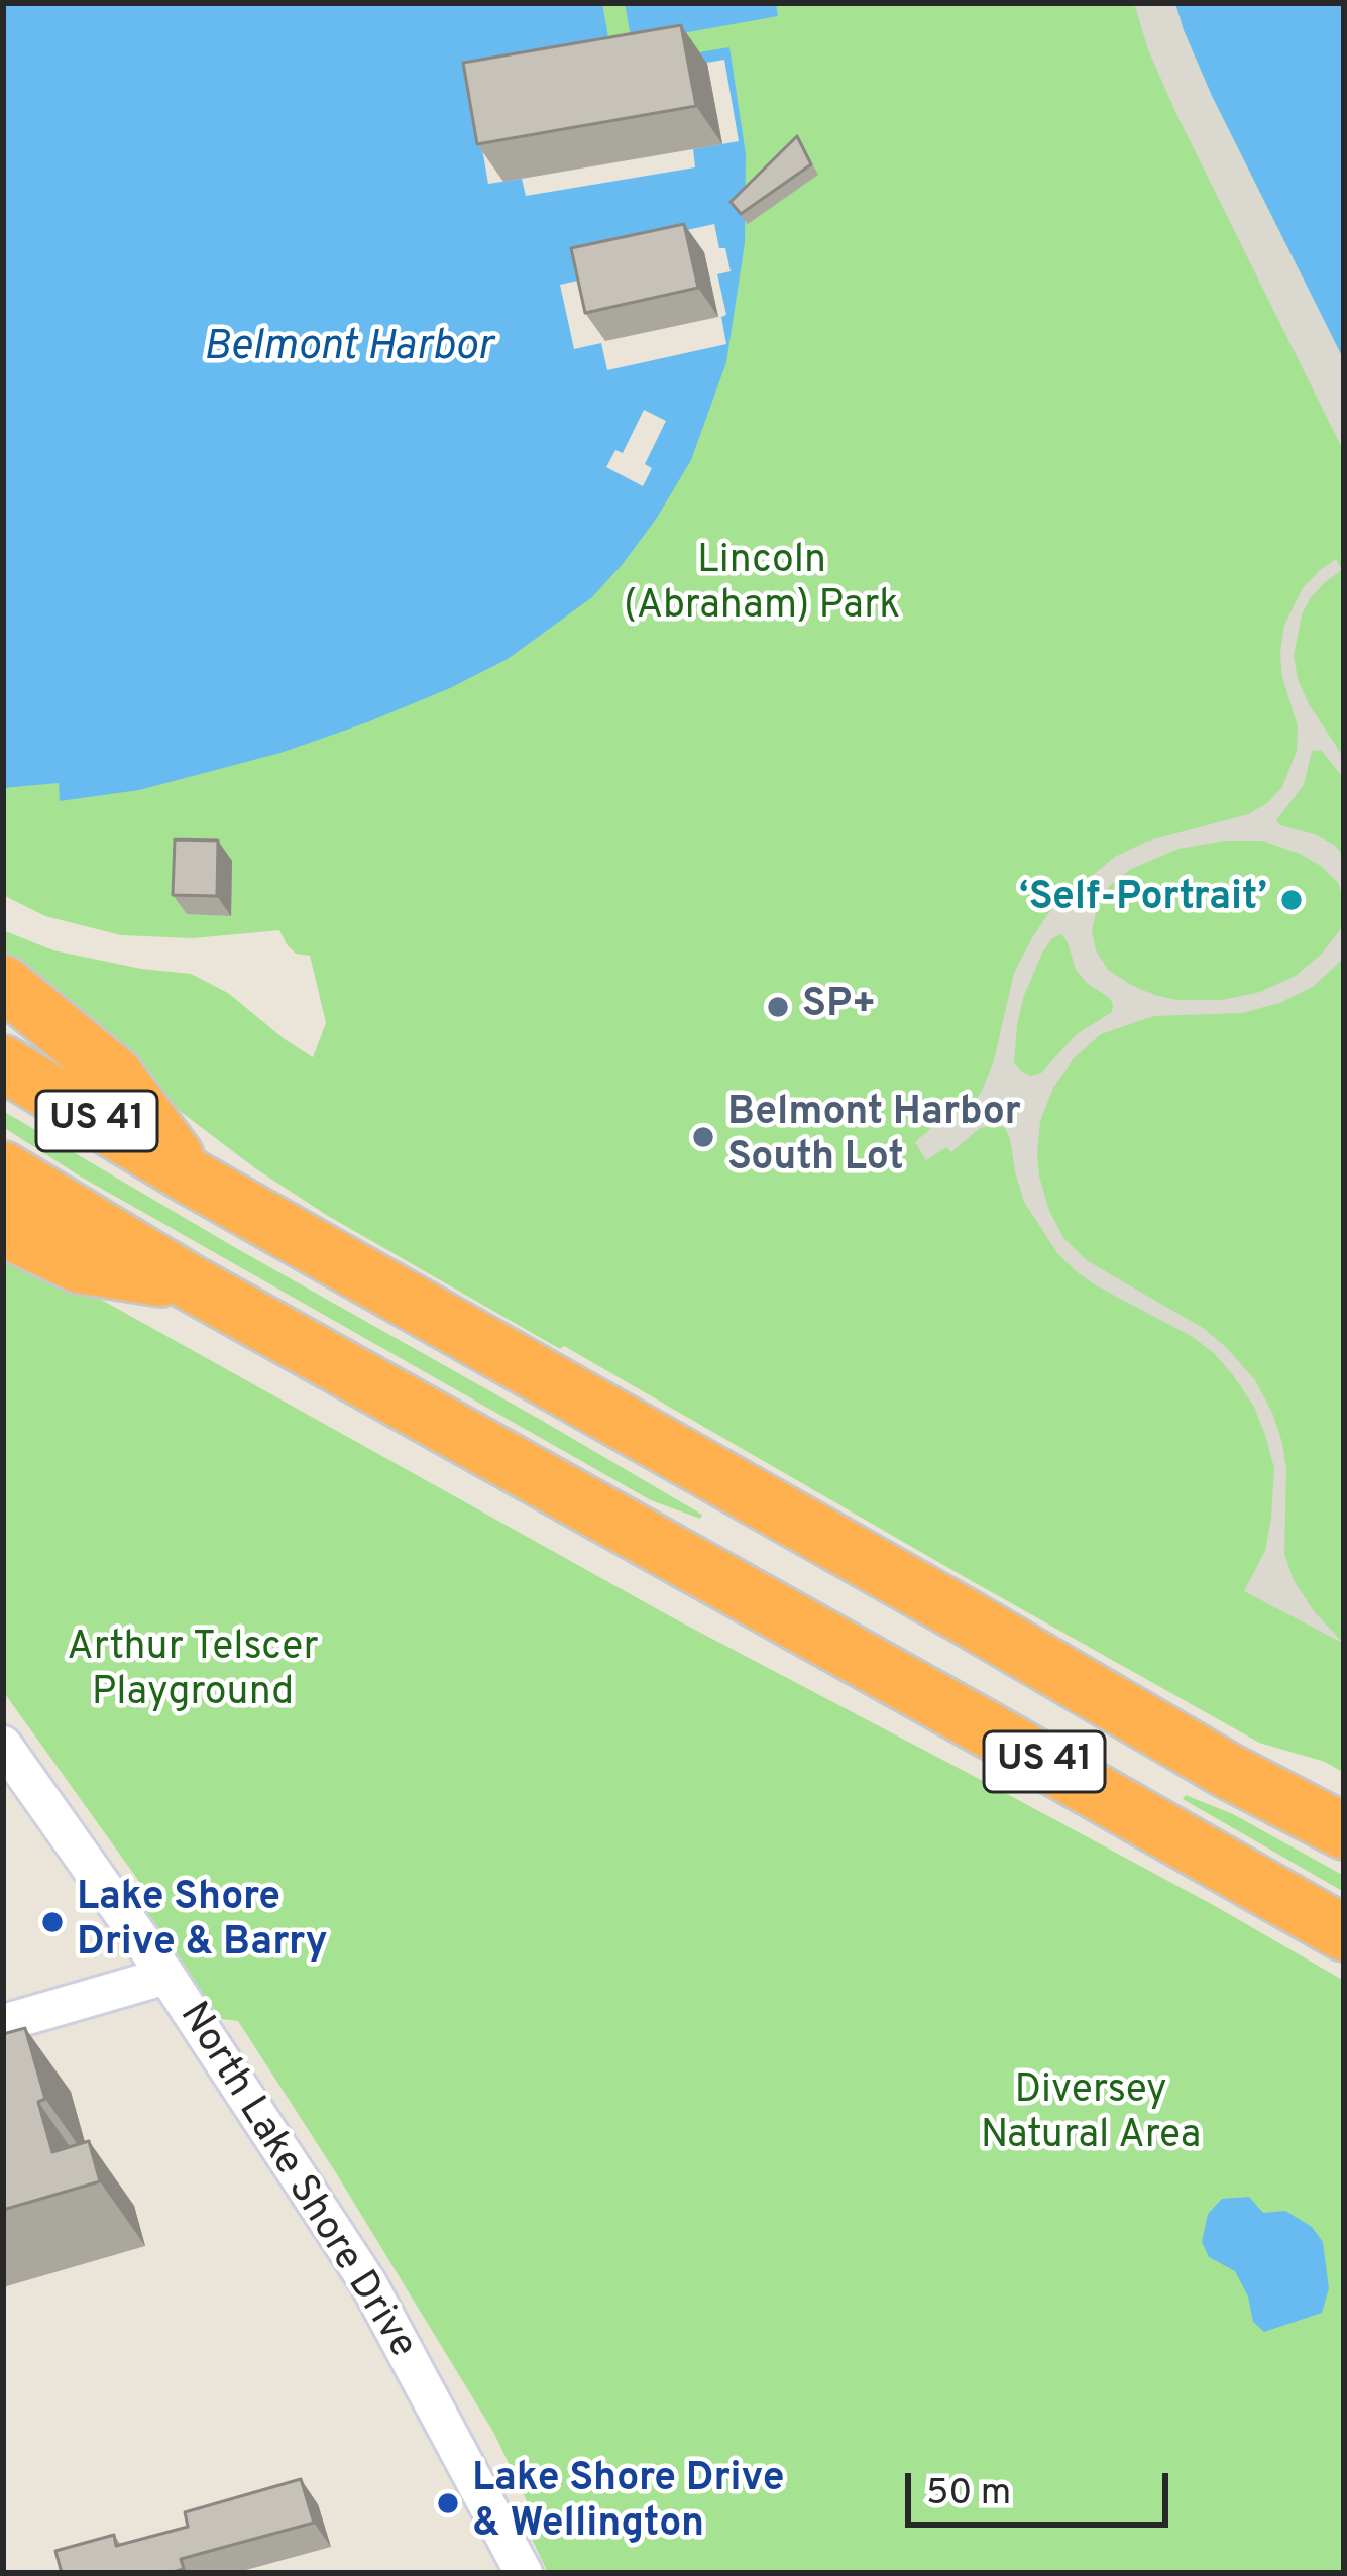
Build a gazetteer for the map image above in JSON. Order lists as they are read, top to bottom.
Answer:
{
  "streets": {
    "highway": ["US 41"],
    "street": ["North Lake Shore Drive"]
  },
  "water": ["Belmont Harbor"],
  "parks": ["Lincoln (Abraham) Park", "Arthur Telscer Playground", "Diversey Natural Area"],
  "places": [
    "‘Self-Portrait’",
    "SP+",
    "Belmont Harbor South Lot",
    "Lake Shore Drive & Barry",
    "Lake Shore Drive & Wellington"
  ],
  "scale_bar": "50 m"
}
